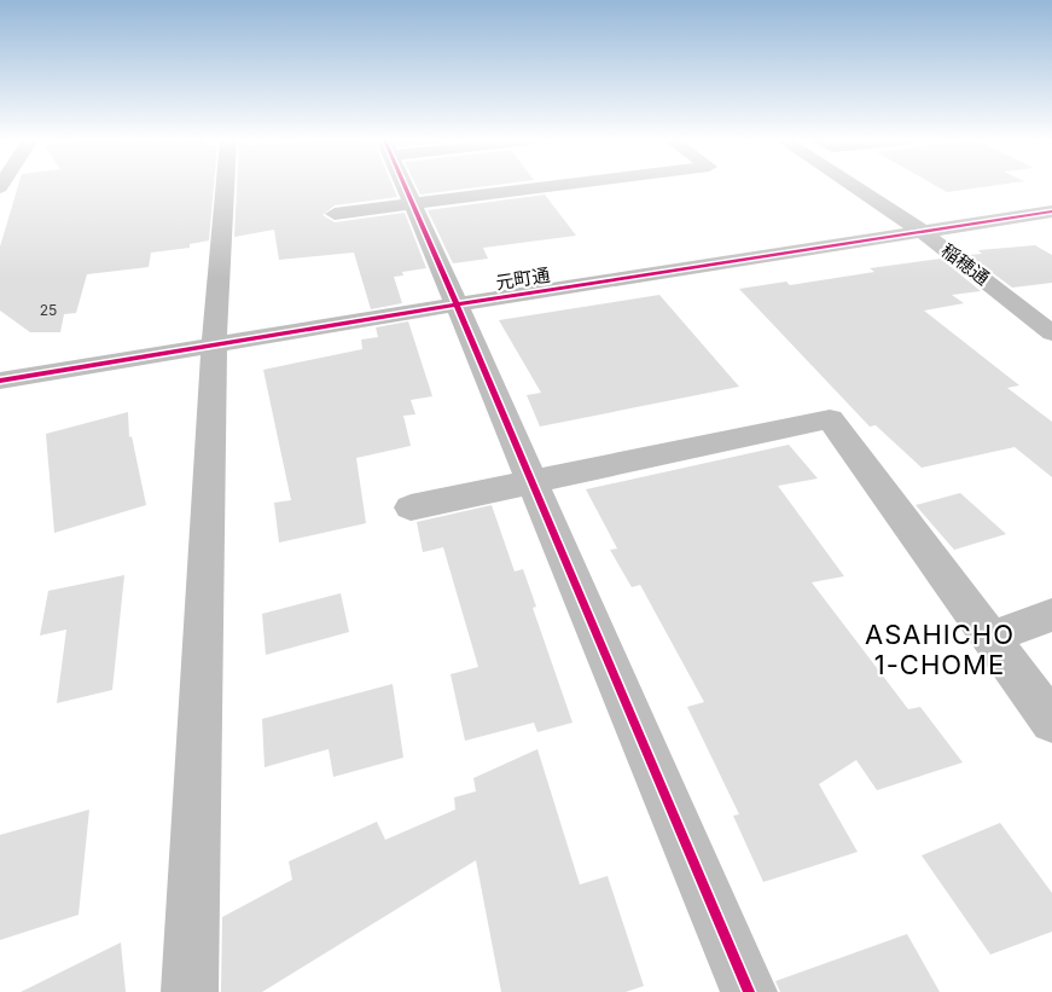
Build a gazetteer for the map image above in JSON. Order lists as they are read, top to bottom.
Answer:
{
  "streets": {
    "street": ["稲穂通", "元町通"]
  },
  "crossings": [
    ["稲穂通", "元町通"]
  ],
  "districts": ["ASAHICHO 1-CHOME"],
  "house_numbers": ["25"]
}
